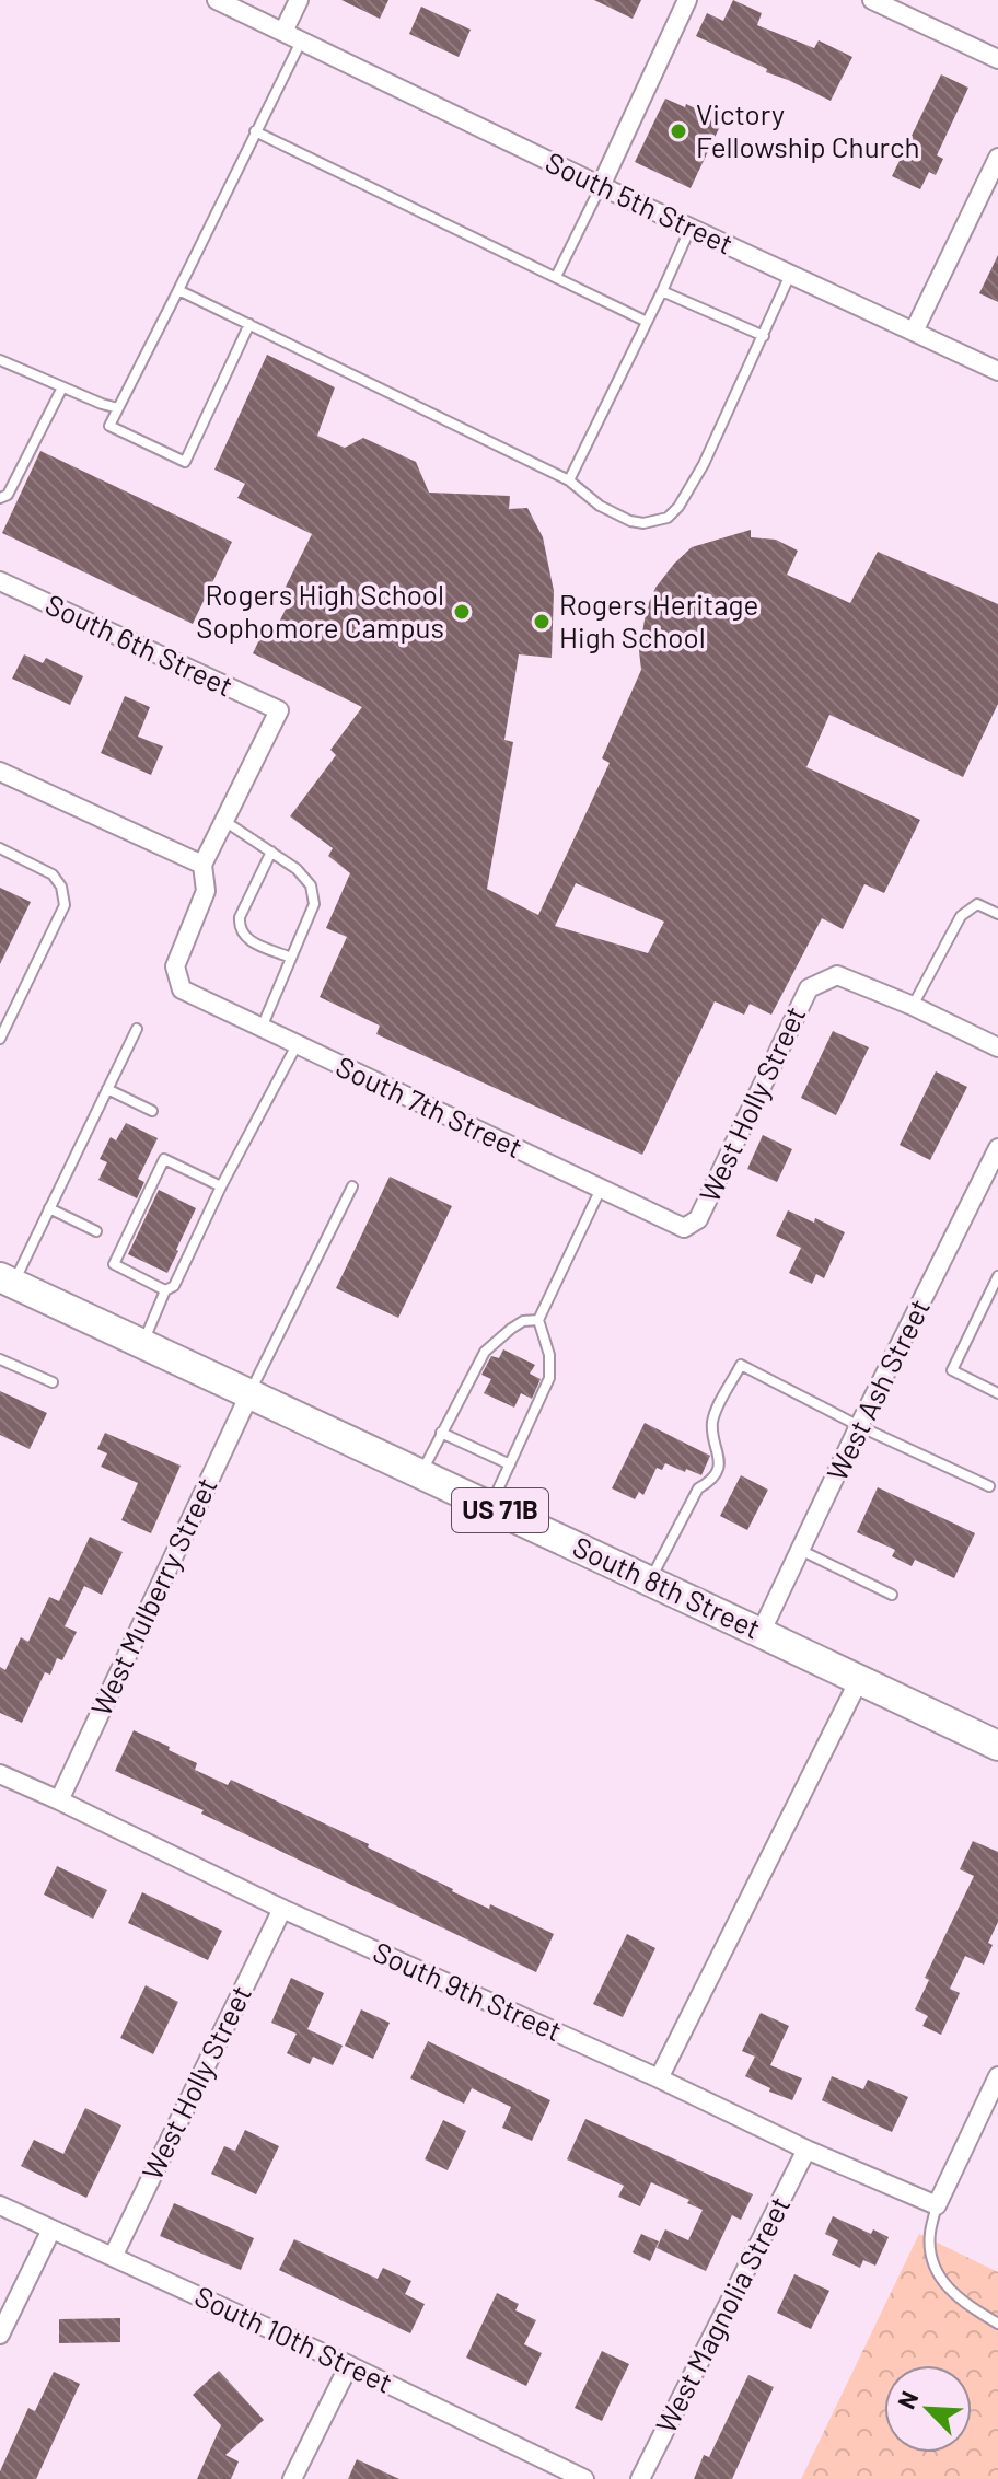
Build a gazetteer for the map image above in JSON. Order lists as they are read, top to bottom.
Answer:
{
  "streets": {
    "main road": ["US 71B", "South 8th Street"],
    "street": [
      "South 5th Street",
      "South 6th Street",
      "West Holly Street",
      "South 7th Street",
      "West Ash Street",
      "West Mulberry Street",
      "South 9th Street",
      "West Magnolia Street",
      "South 10th Street"
    ]
  },
  "crossings": [
    ["West Holly Street", "South 7th Street"],
    ["West Holly Street", "South 9th Street"],
    ["West Holly Street", "South 10th Street"],
    ["West Ash Street", "South 8th Street"],
    ["South 8th Street", "West Mulberry Street"],
    ["West Mulberry Street", "South 9th Street"],
    ["South 9th Street", "West Magnolia Street"]
  ],
  "places": ["Victory Fellowship Church", "Rogers High School Sophomore Campus", "Rogers Heritage High School"],
  "north": "top left"
}
